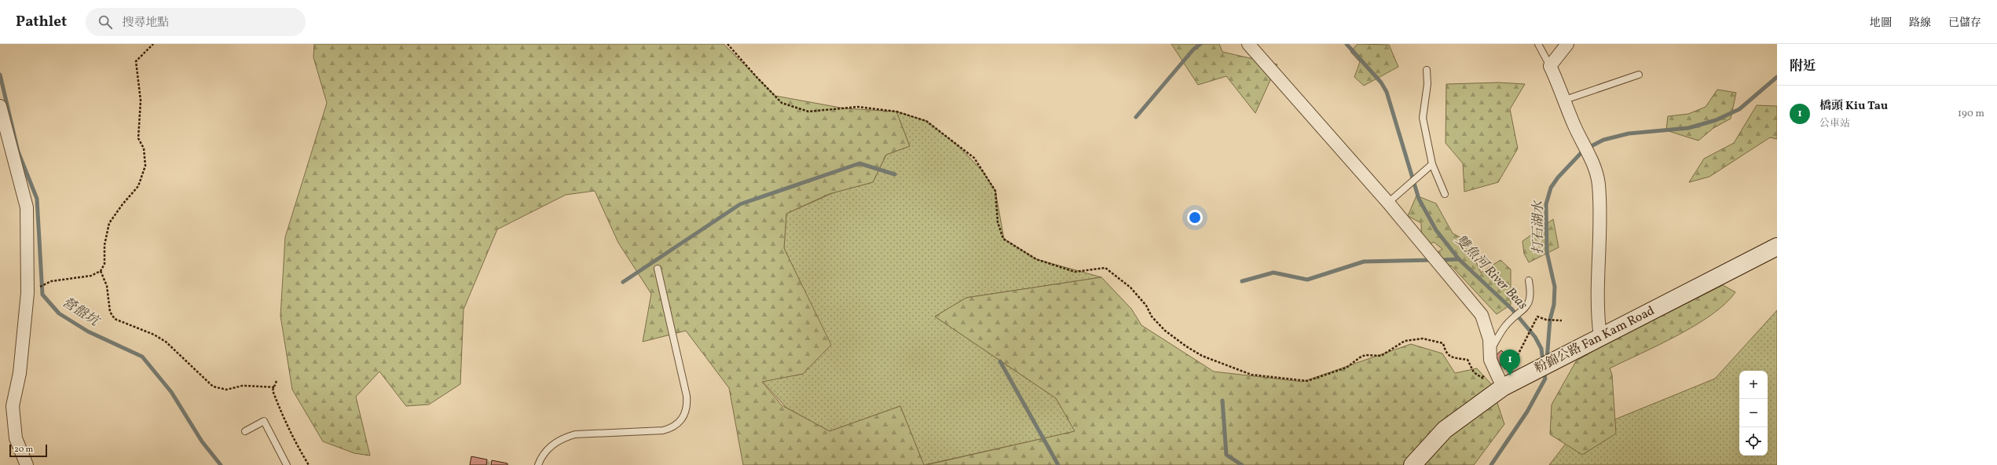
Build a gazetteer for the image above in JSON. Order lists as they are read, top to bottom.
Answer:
{
  "streets": {
    "main road": ["粉錦公路 Fan Kam Road"]
  },
  "water": ["打石湖水", "雙魚河 River Beas", "營盤坑"],
  "scale_bar": "20 m",
  "page": {
    "header": "Pathlet",
    "search": "搜尋地點",
    "nav": ["地圖", "路線", "已儲存"],
    "heading": "附近",
    "list": [
      {
        "mark": "1",
        "name": "橋頭 Kiu Tau",
        "note": "公車站",
        "value": "190 m"
      }
    ],
    "pins": "1",
    "map_buttons": ["+", "−"],
    "scale": "20 m"
  }
}
